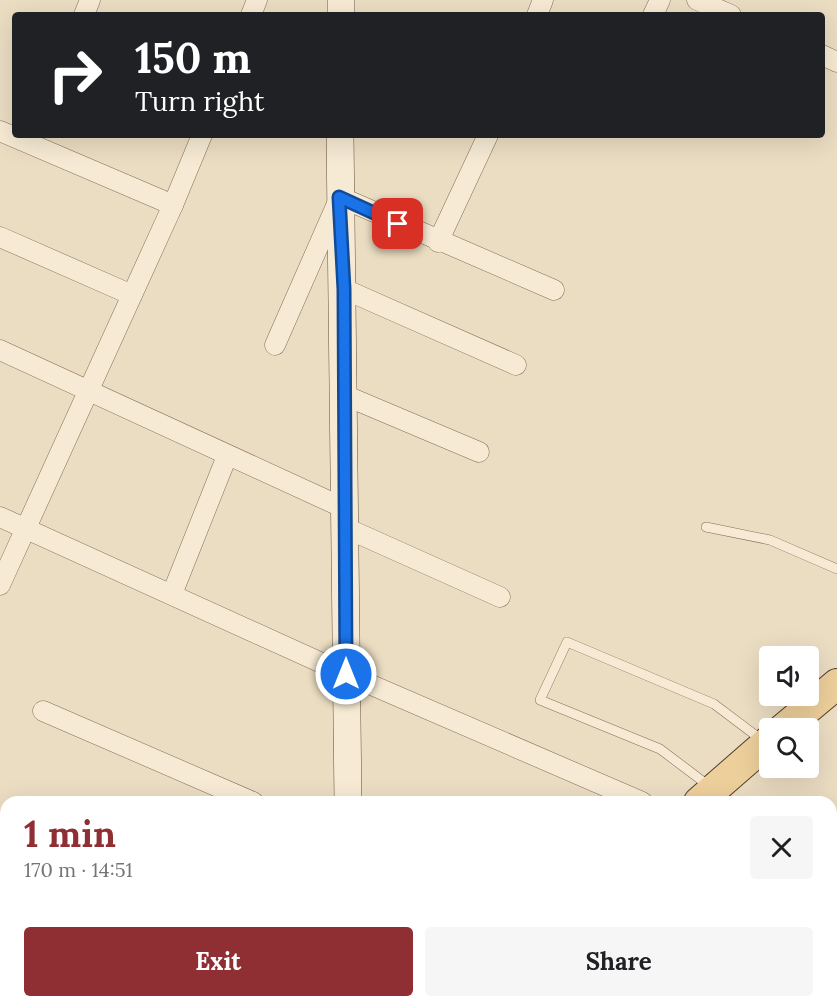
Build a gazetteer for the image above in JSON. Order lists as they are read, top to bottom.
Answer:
{
  "page": {
    "turn": ["150 m", "Turn right"],
    "heading": ["1 min", "170 m · 14:51"],
    "buttons": ["Exit", "Share"]
  }
}
